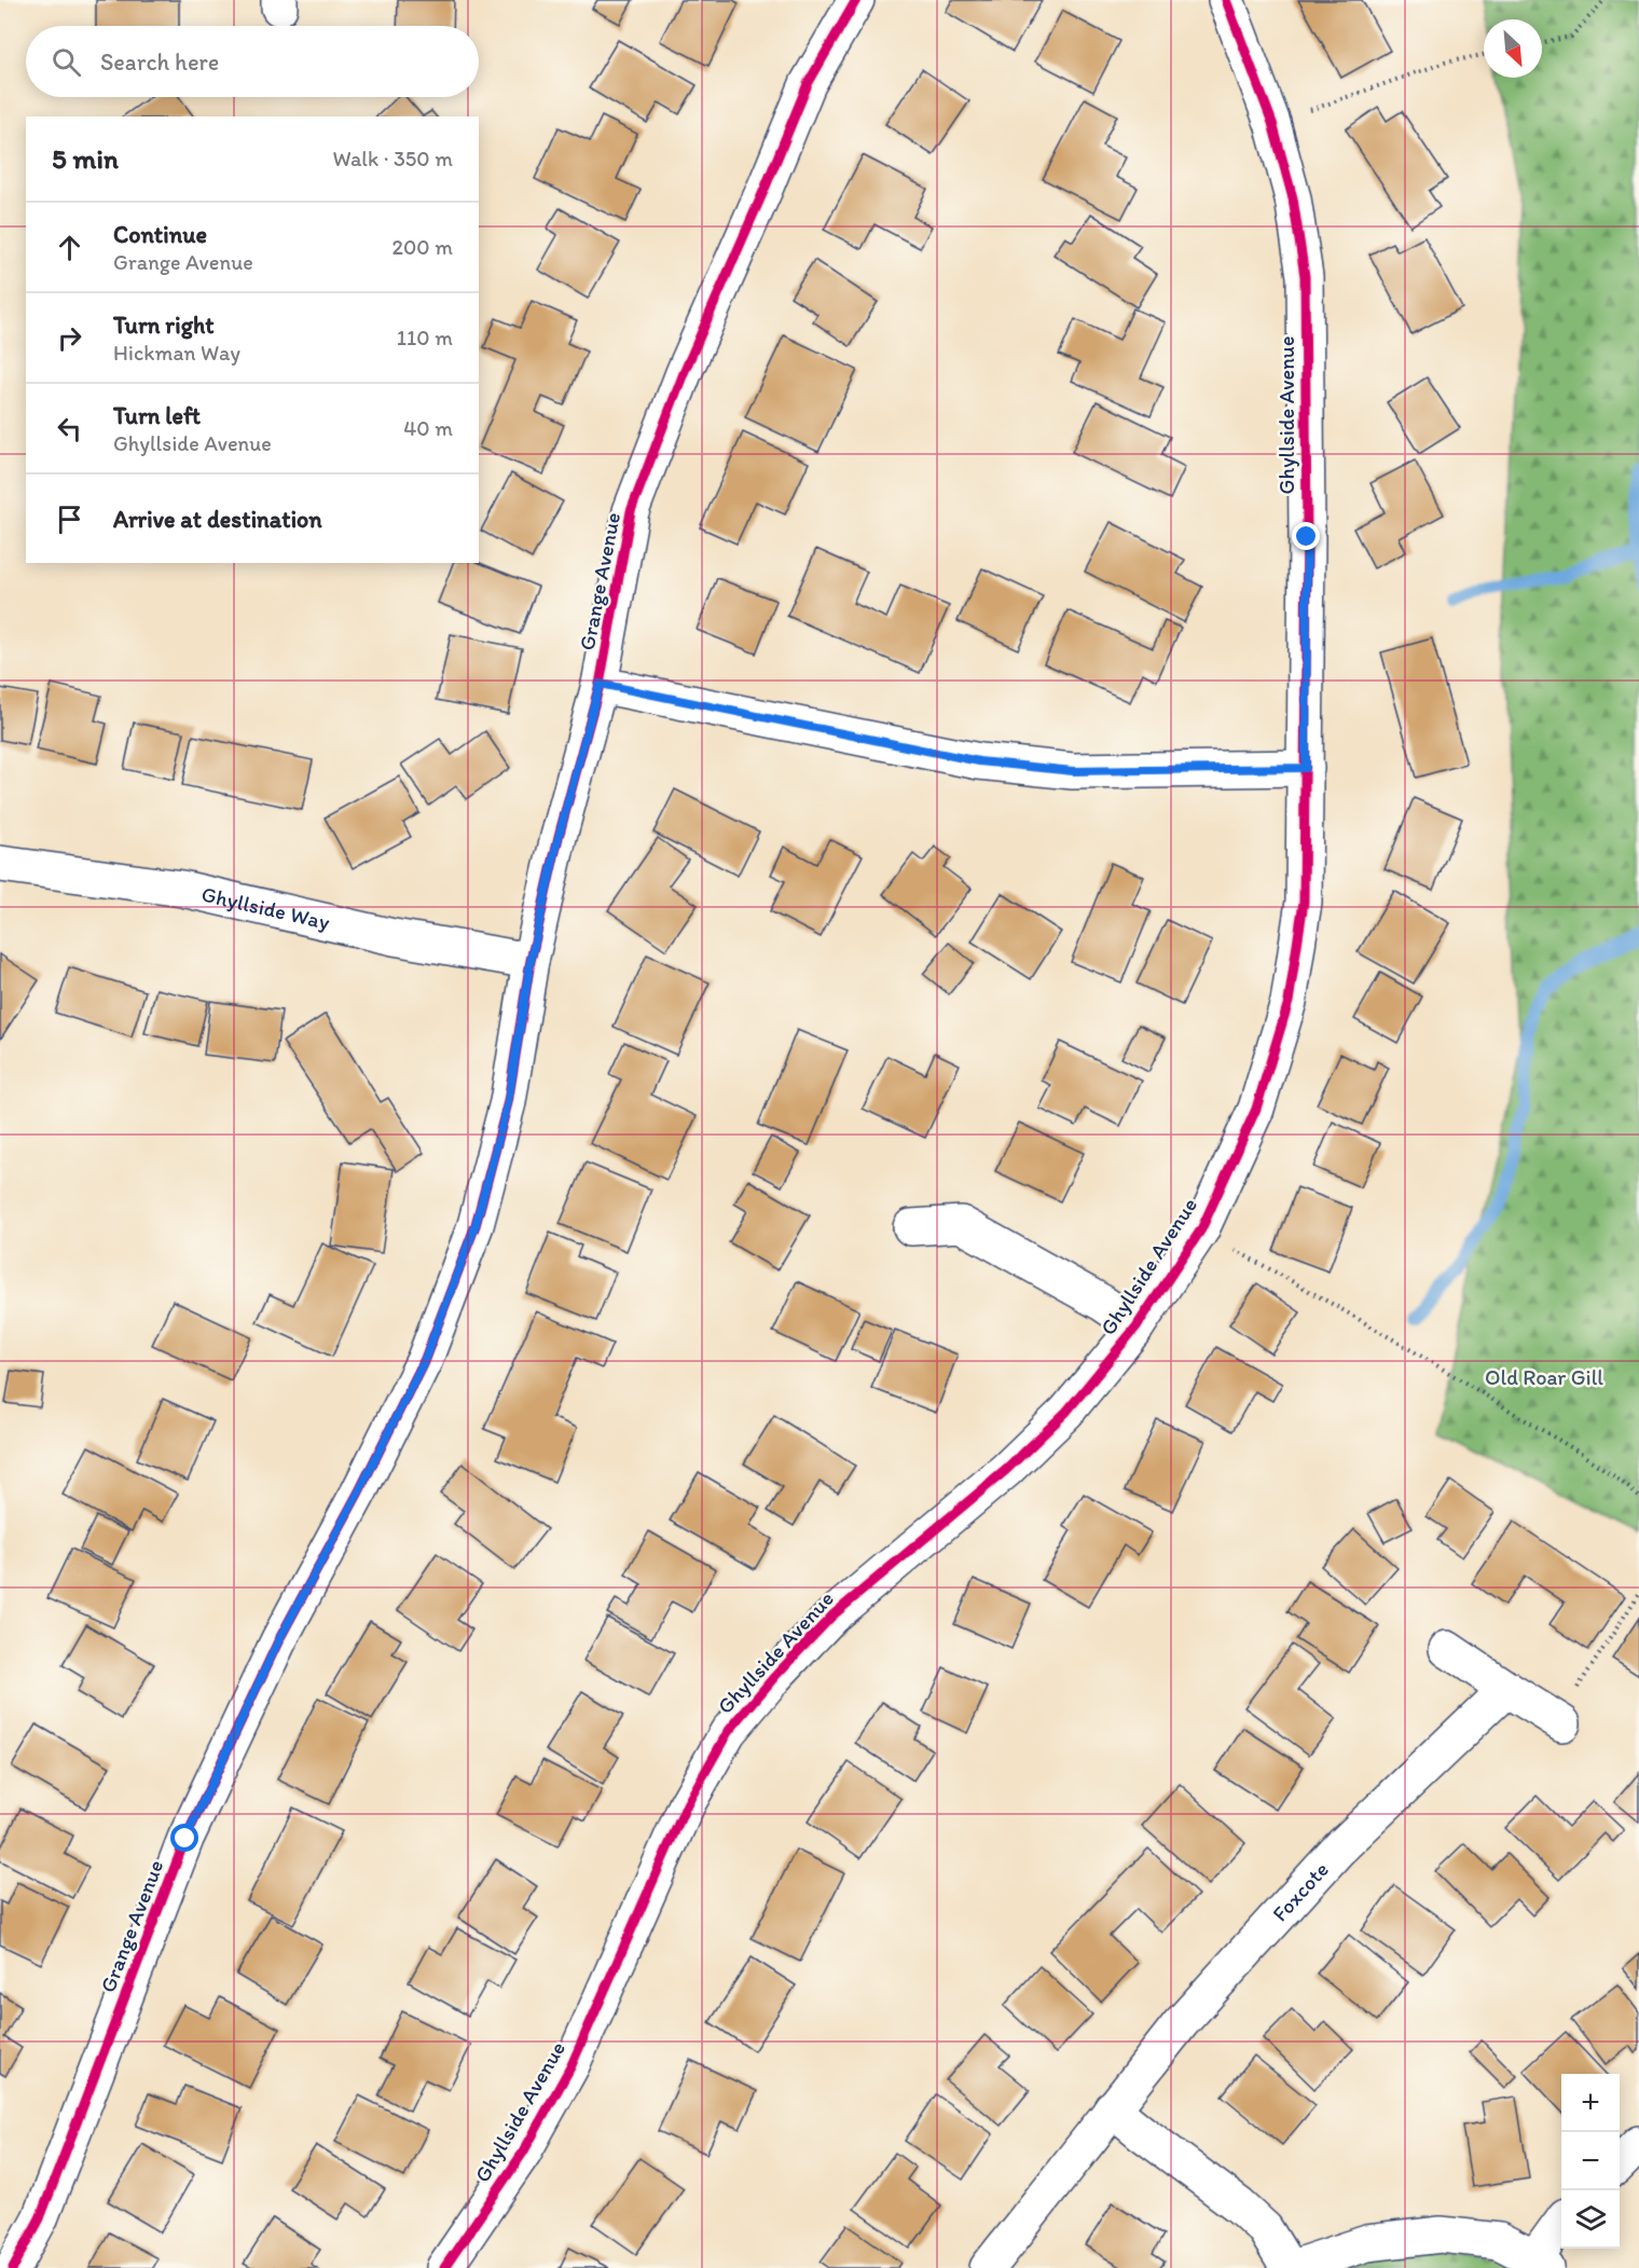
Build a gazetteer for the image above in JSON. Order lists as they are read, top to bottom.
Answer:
{
  "streets": {
    "street": [
      "Ghyllside Avenue",
      "Grange Avenue",
      "Ghyllside Way",
      "Foxcote"
    ]
  },
  "crossings": [
    ["Grange Avenue", "Ghyllside Way"]
  ],
  "parks": ["Old Roar Gill"],
  "north": "bottom right",
  "page": {
    "search": "Search here",
    "heading": ["5 min", "Walk · 350 m"],
    "list": [
      ["Continue", "Grange Avenue", "200 m"],
      ["Turn right", "Hickman Way", "110 m"],
      ["Turn left", "Ghyllside Avenue", "40 m"],
      "Arrive at destination"
    ],
    "map_buttons": ["+", "−"]
  }
}
